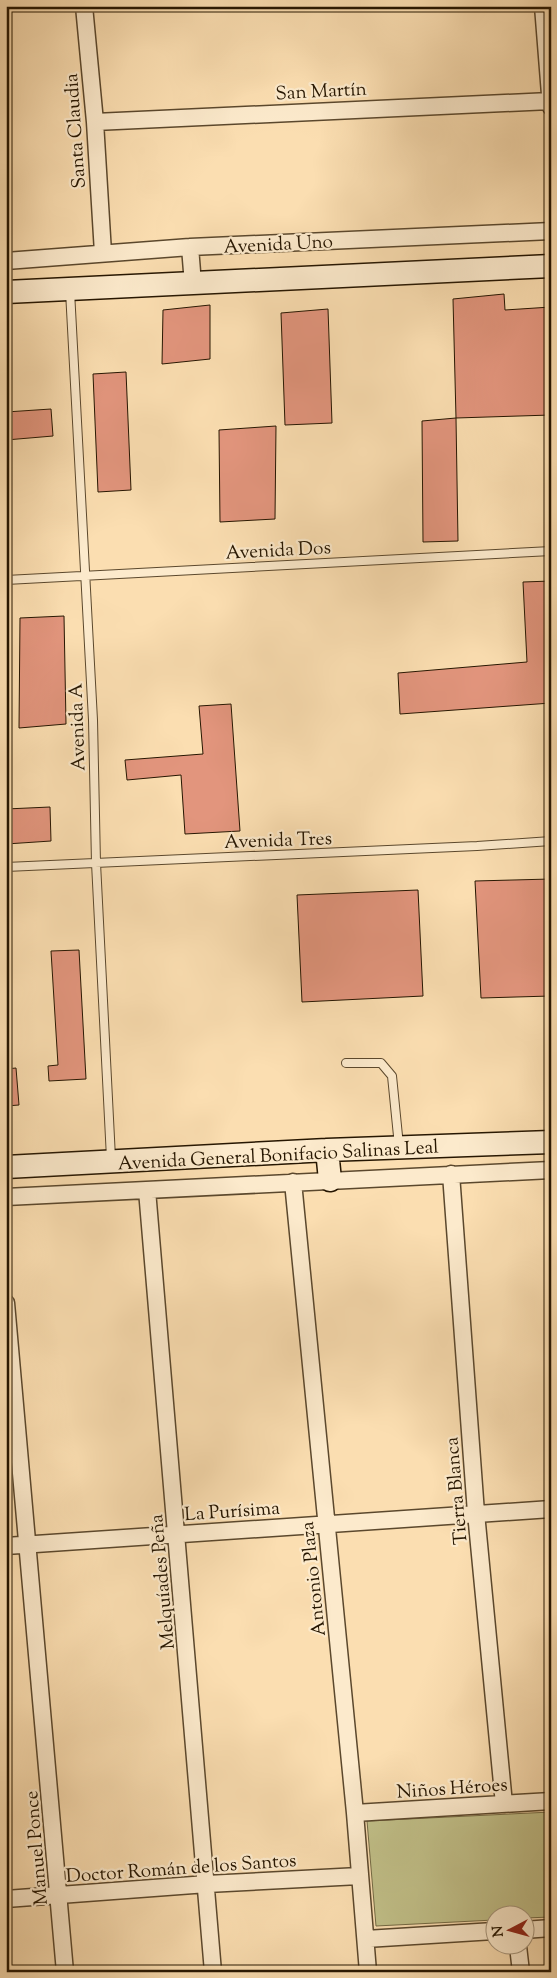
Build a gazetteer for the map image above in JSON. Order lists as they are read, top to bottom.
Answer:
{
  "streets": {
    "street": [
      "San Martín",
      "Santa Claudia",
      "Avenida Uno",
      "Avenida General Bonifacio Salinas Leal",
      "Tierra Blanca",
      "La Purísima",
      "Antonio Plaza",
      "Melquíades Peña",
      "Niños Héroes",
      "Manuel Ponce",
      "Doctor Román de los Santos"
    ],
    "lane": ["Avenida Dos", "Avenida A", "Avenida Tres"]
  },
  "crossings": [
    ["San Martín", "Santa Claudia"],
    ["Santa Claudia", "Avenida Uno"],
    ["Avenida Uno", "Avenida A"],
    ["Avenida Dos", "Avenida A"],
    ["Avenida A", "Avenida Tres"],
    ["Avenida A", "Avenida General Bonifacio Salinas Leal"],
    ["Tierra Blanca", "La Purísima"],
    ["Tierra Blanca", "Niños Héroes"],
    ["La Purísima", "Antonio Plaza"],
    ["La Purísima", "Melquíades Peña"],
    ["La Purísima", "Manuel Ponce"],
    ["Antonio Plaza", "Niños Héroes"],
    ["Antonio Plaza", "Doctor Román de los Santos"],
    ["Melquíades Peña", "Doctor Román de los Santos"],
    ["Manuel Ponce", "Doctor Román de los Santos"]
  ],
  "north": "left"
}
